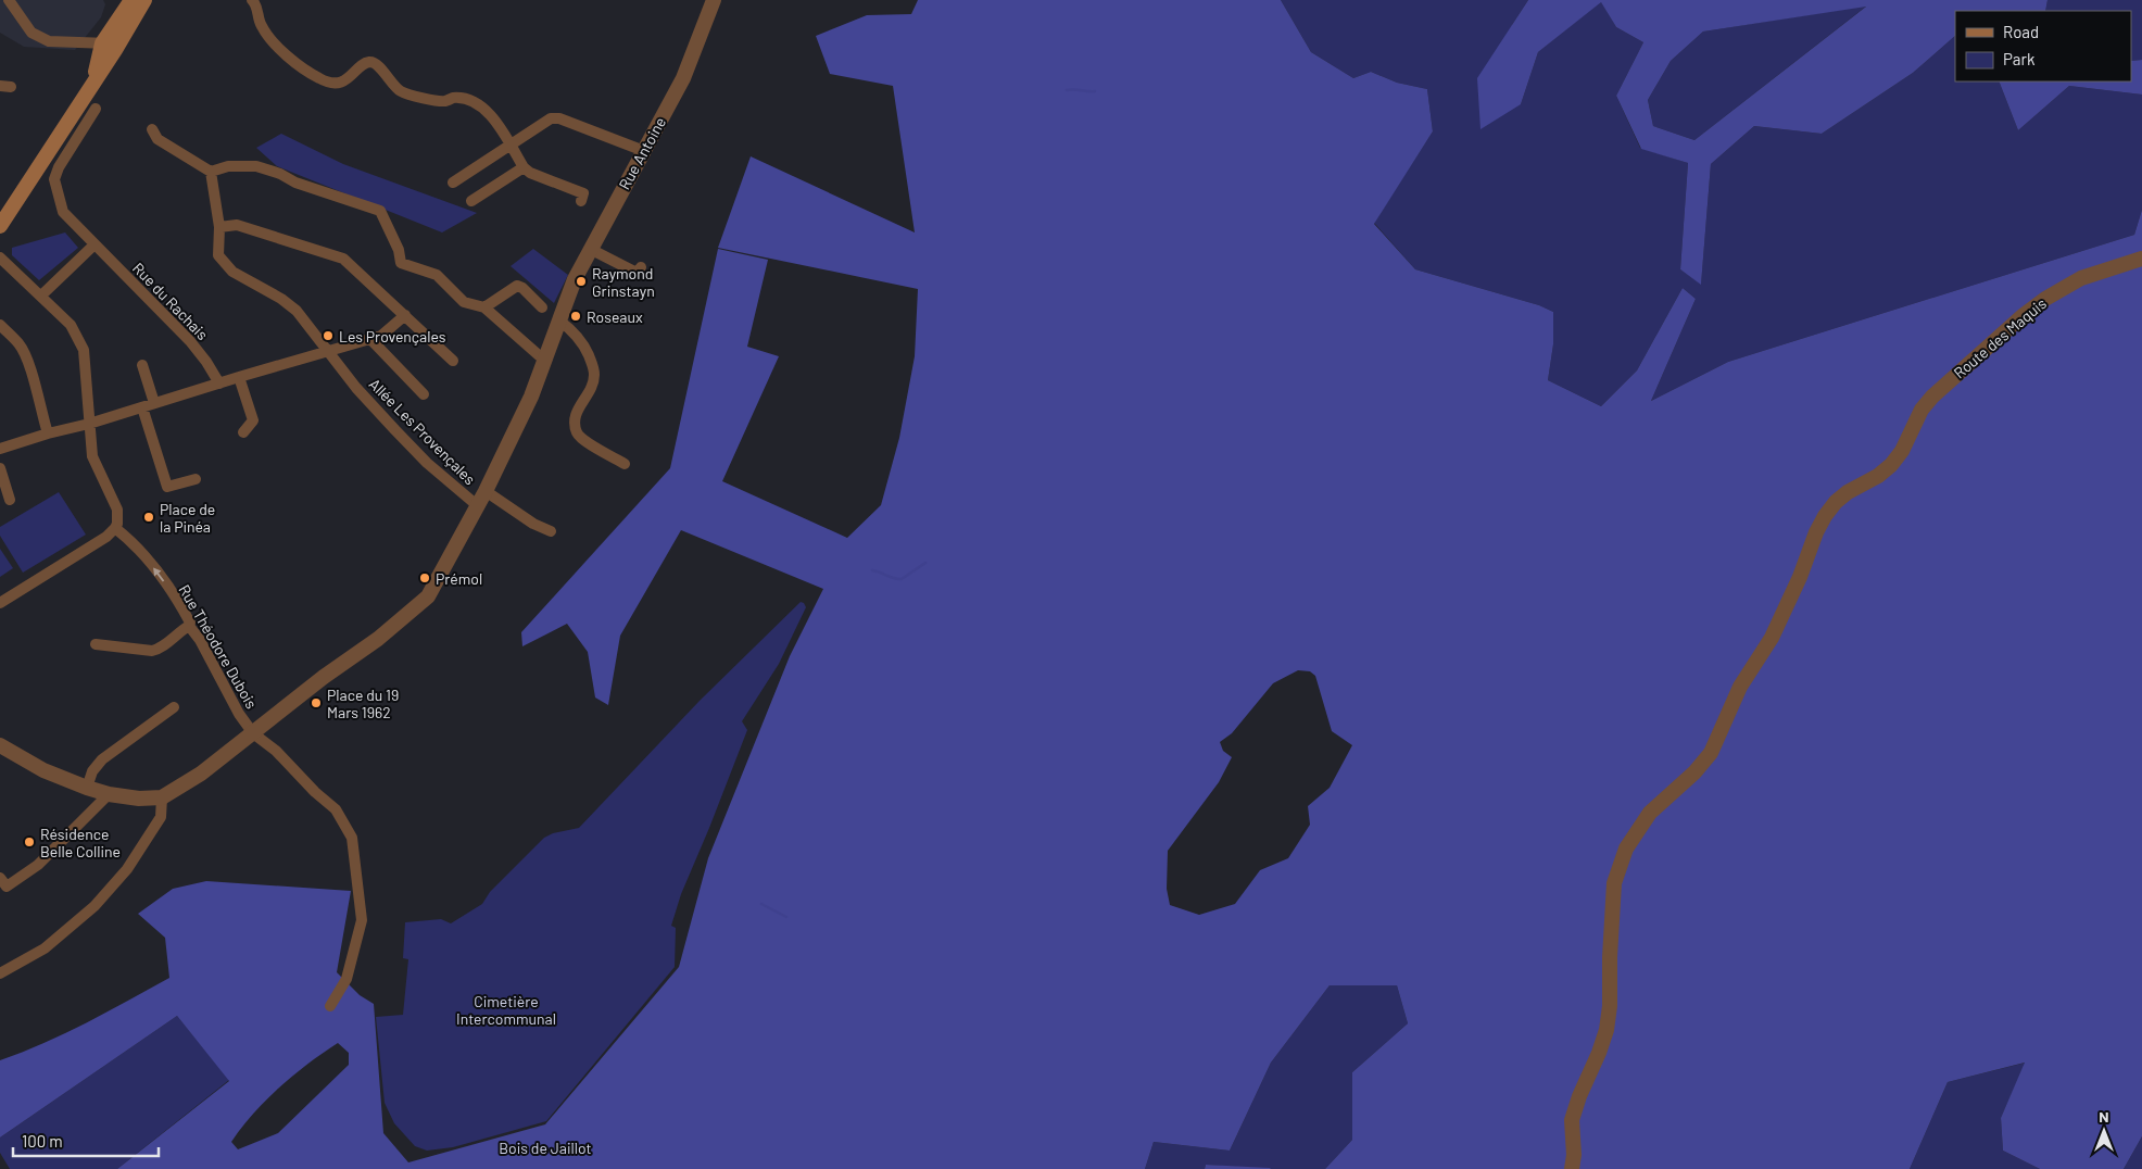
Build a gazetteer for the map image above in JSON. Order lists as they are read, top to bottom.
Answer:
{
  "streets": {
    "street": [
      "Rue Antoine",
      "Rue du Rachais",
      "Route des Maquis",
      "Allée Les Provençales",
      "Rue Théodore Dubois"
    ]
  },
  "crossings": [
    ["Rue Antoine", "Allée Les Provençales"],
    ["Rue Antoine", "Rue Théodore Dubois"]
  ],
  "parks": ["Cimetière Intercommunal", "Bois de Jaillot"],
  "places": [
    "Raymond Grinstayn",
    "Roseaux",
    "Les Provençales",
    "Place de la Pinéa",
    "Prémol",
    "Place du 19 Mars 1962",
    "Résidence Belle Colline"
  ],
  "legend": ["Road", "Park"],
  "scale_bar": "100 m",
  "north": "top"
}
